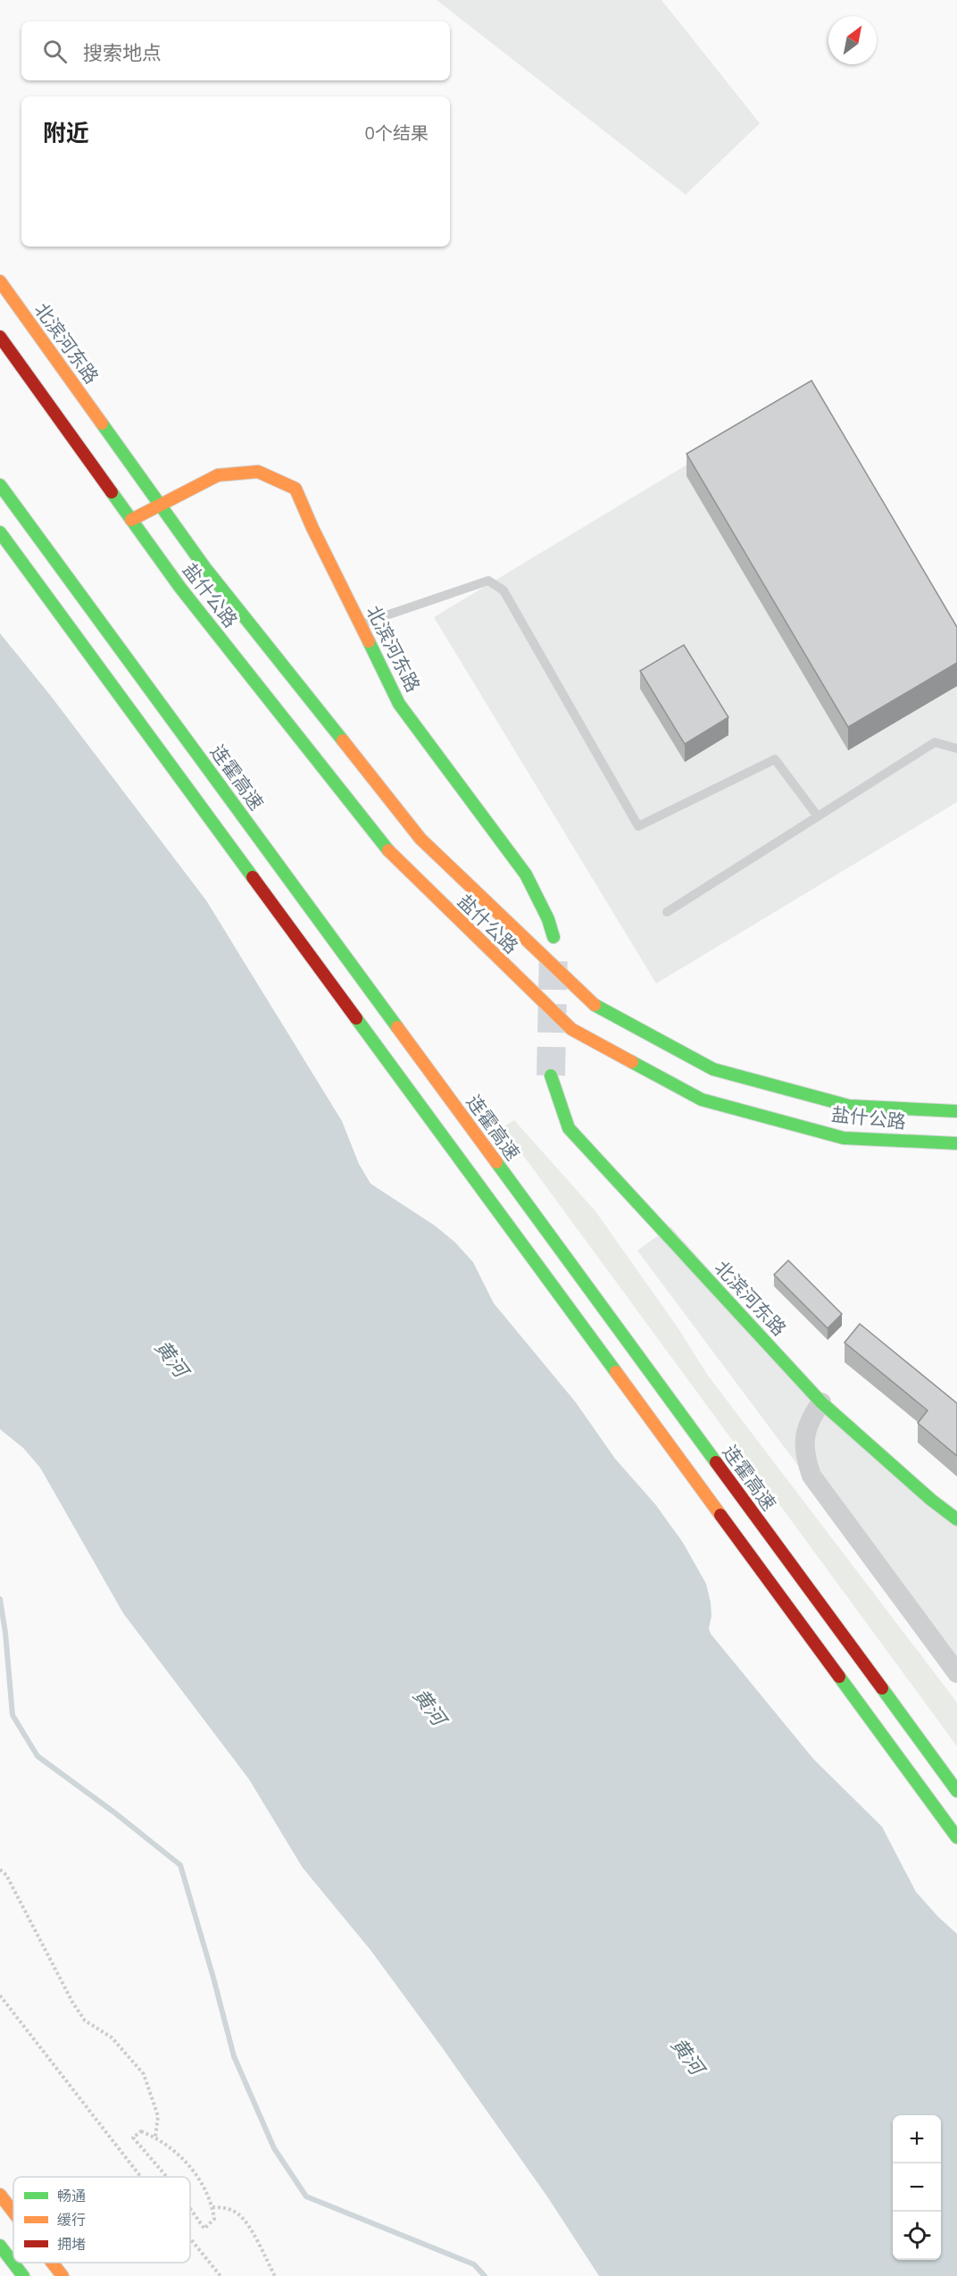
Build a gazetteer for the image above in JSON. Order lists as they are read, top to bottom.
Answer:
{
  "streets": {
    "main road": ["北滨河东路", "盐什公路", "连霍高速"]
  },
  "crossings": [
    ["北滨河东路", "盐什公路"]
  ],
  "water": ["黄河"],
  "legend": ["畅通", "缓行", "拥堵"],
  "north": "top right",
  "page": {
    "search": "搜索地点",
    "heading": ["附近", "0个结果"],
    "map_buttons": ["+", "−"]
  }
}
